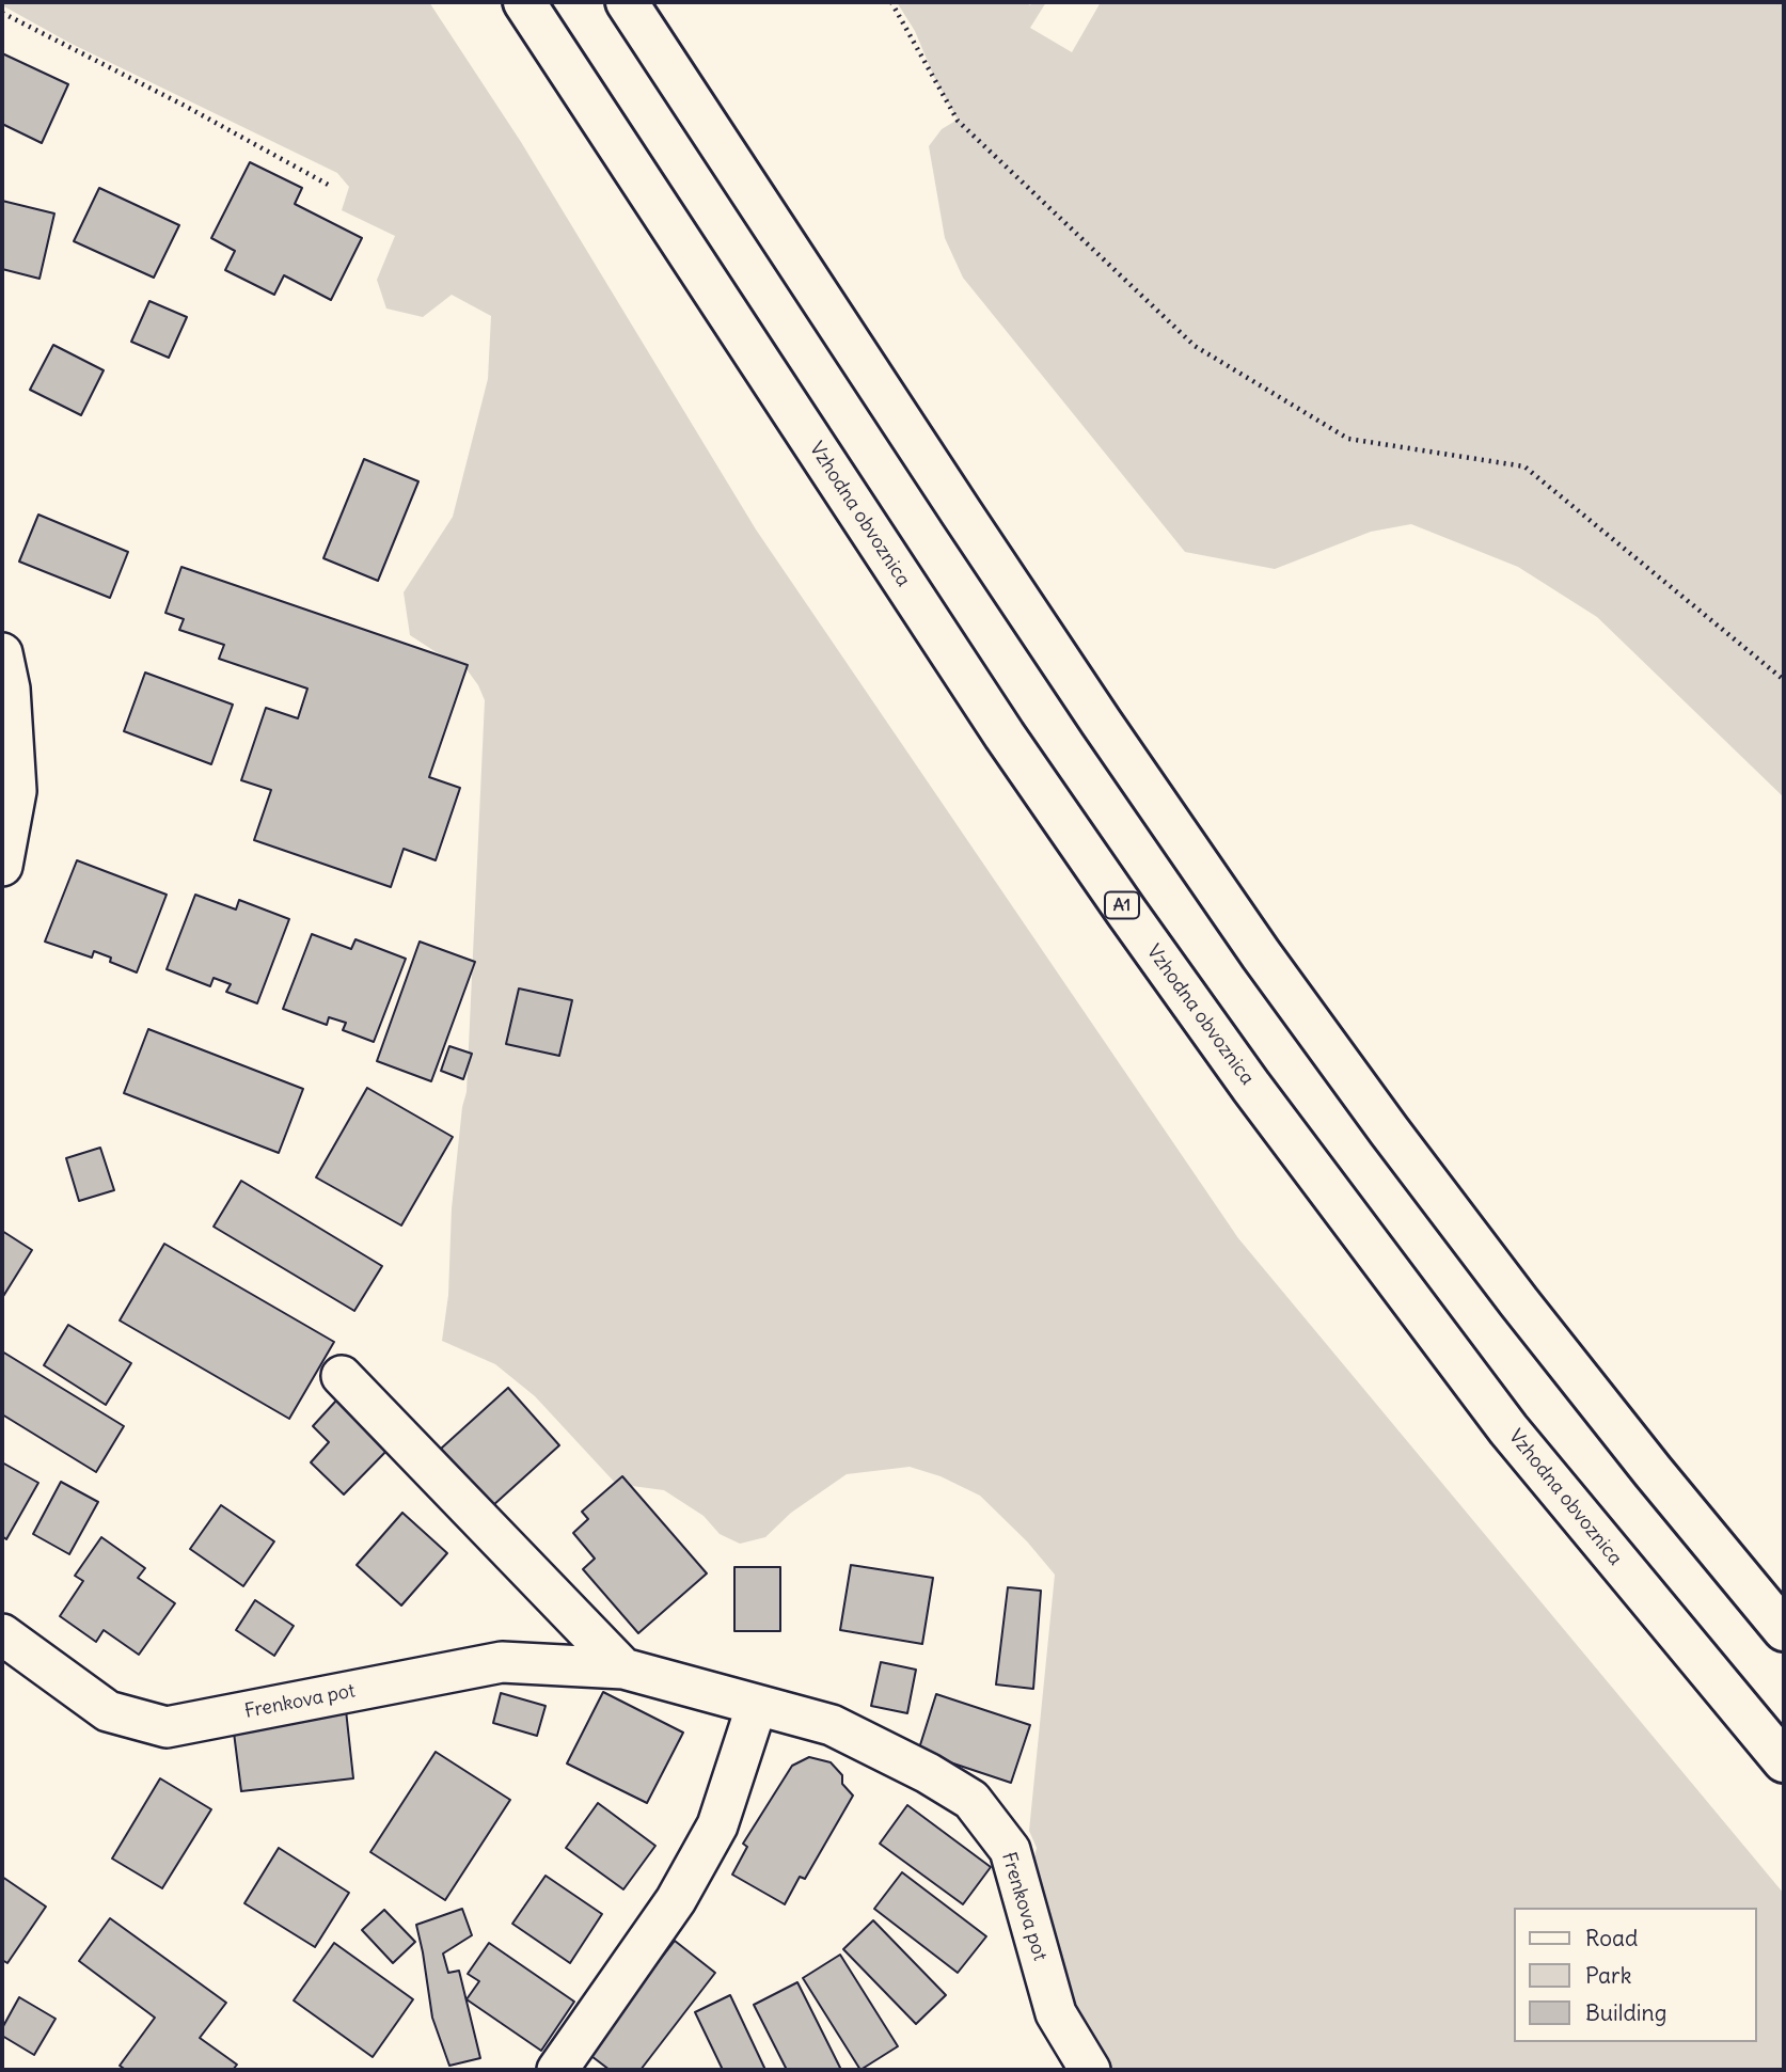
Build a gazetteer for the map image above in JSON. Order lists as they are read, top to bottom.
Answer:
{
  "streets": {
    "highway": ["Vzhodna obvoznica", "A1"],
    "street": ["Frenkova pot"]
  },
  "legend": ["Road", "Park", "Building"]
}
